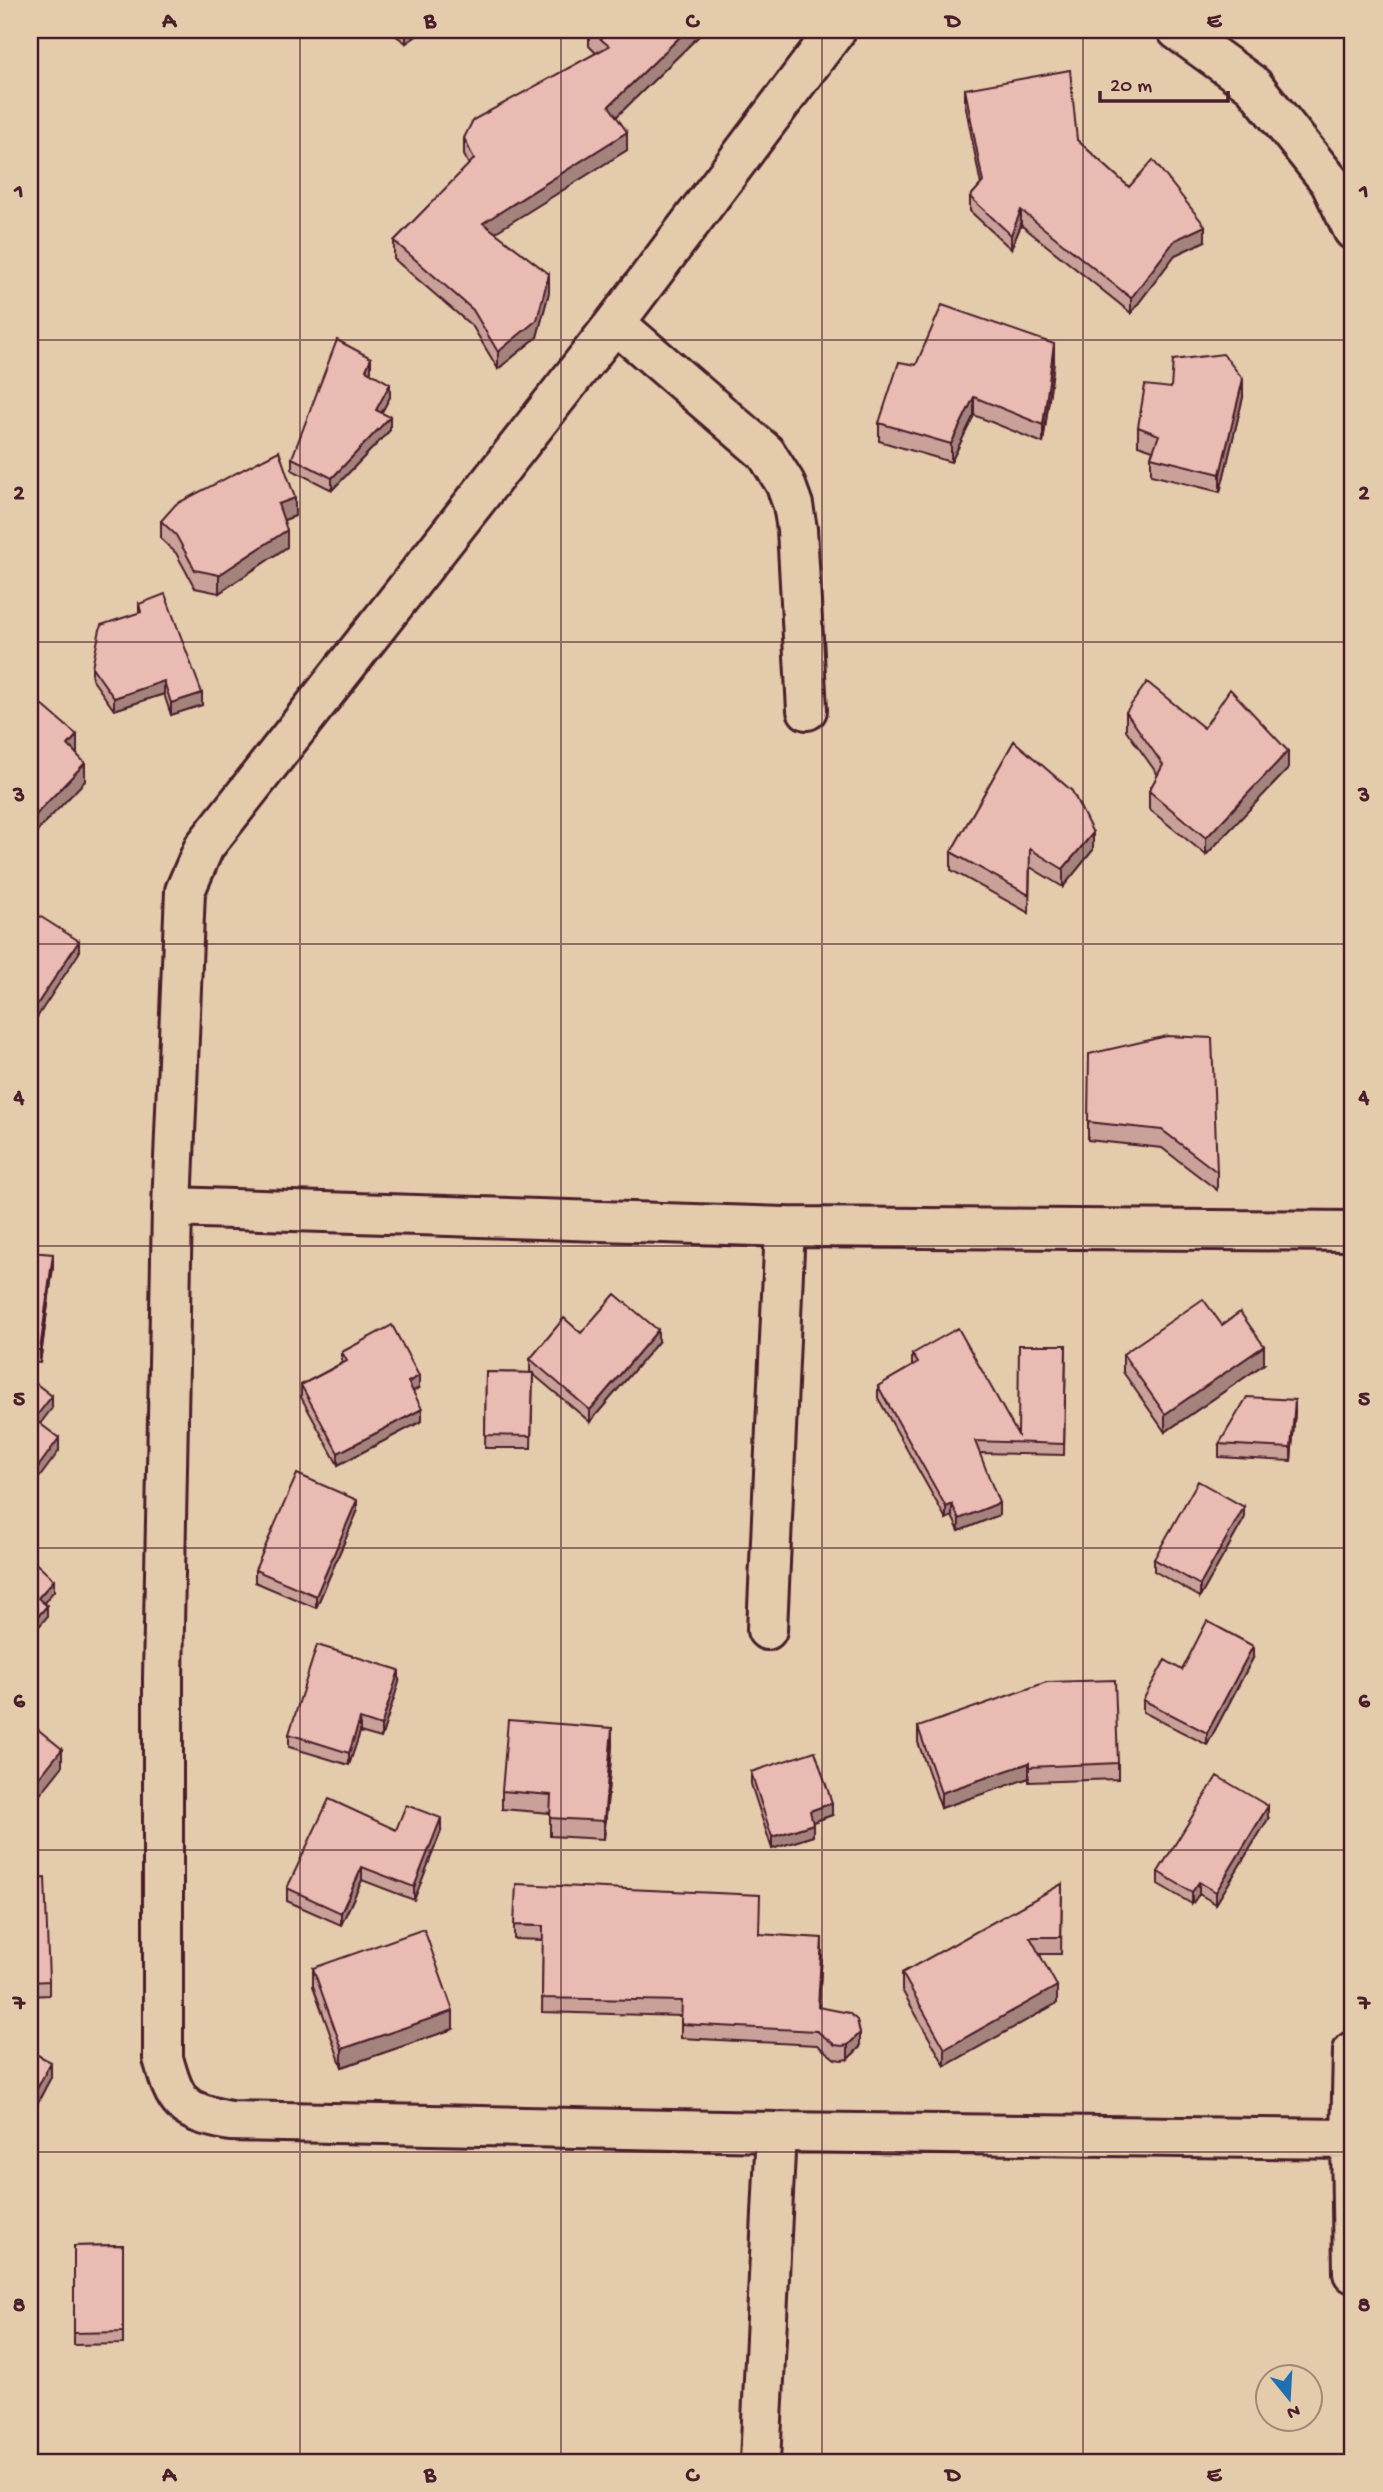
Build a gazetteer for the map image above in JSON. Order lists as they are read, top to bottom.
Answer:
{
  "scale_bar": "20 m",
  "north": "bottom",
  "grid": {
    "columns": [
      "A",
      "B",
      "C",
      "D",
      "E"
    ],
    "rows": [
      "1",
      "2",
      "3",
      "4",
      "5",
      "6",
      "7",
      "8"
    ]
  }
}
